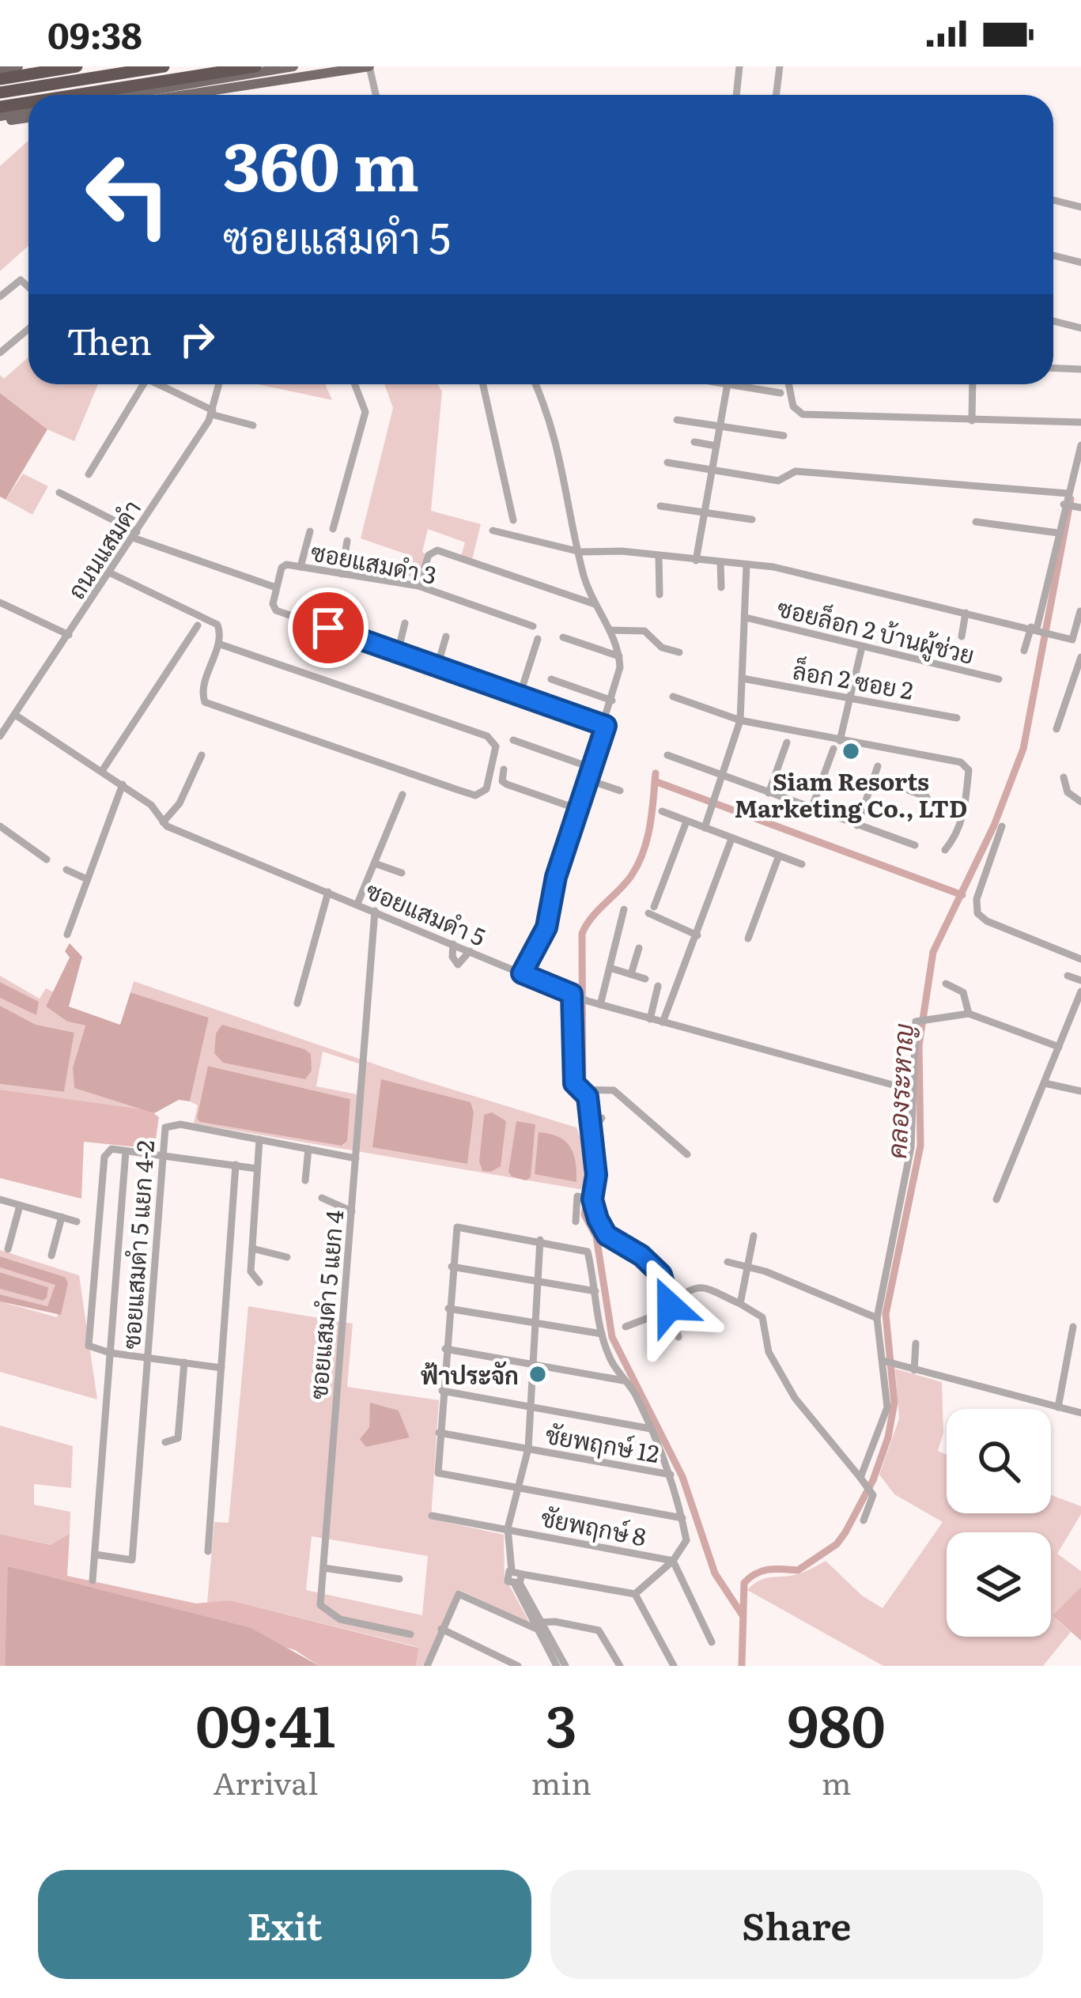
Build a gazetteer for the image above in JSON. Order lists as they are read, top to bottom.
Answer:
{
  "streets": {
    "street": [
      "ถนนแสมดำ",
      "ซอยแสมดำ 3",
      "ซอยล็อก 2 บ้านผู้ช่วย",
      "ล็อก 2 ซอย 2",
      "ซอยแสมดำ 5",
      "ซอยแสมดำ 5 แยก 4-2",
      "ซอยแสมดำ 5 แยก 4",
      "ชัยพฤกษ์ 12",
      "ชัยพฤกษ์ 8"
    ]
  },
  "crossings": [
    ["ถนนแสมดำ", "ซอยแสมดำ 5"],
    ["ซอยแสมดำ 5", "ซอยแสมดำ 5 แยก 4"],
    ["ซอยแสมดำ 5 แยก 4-2", "ซอยแสมดำ 5 แยก 4"]
  ],
  "water": ["คลองระหาญ"],
  "places": ["Siam Resorts Marketing Co., LTD", "ฟ้าประจัก"],
  "page": {
    "status": "09:38",
    "turn": ["360 m", "ซอยแสมดำ 5"],
    "then": "Then",
    "eta": [
      "09:41",
      "Arrival",
      "3",
      "min",
      "980",
      "m"
    ],
    "buttons": ["Exit", "Share"]
  }
}
